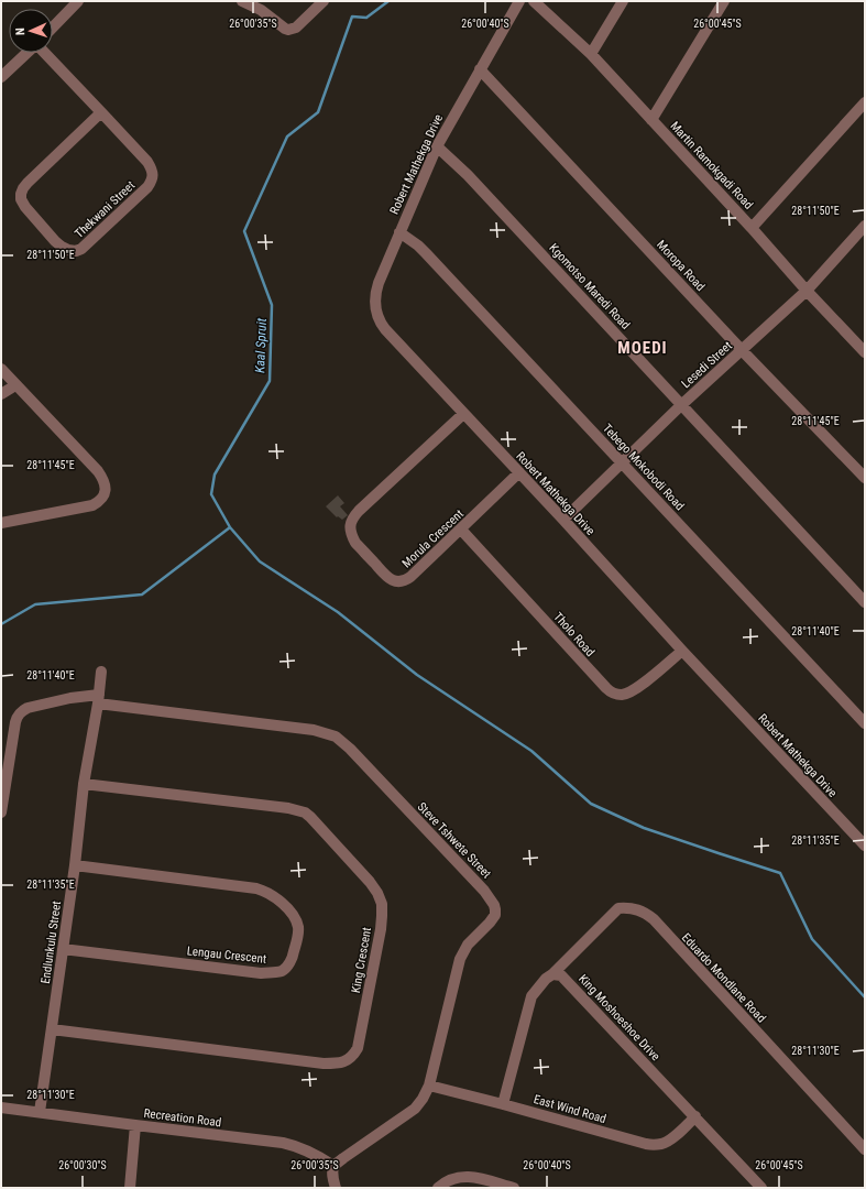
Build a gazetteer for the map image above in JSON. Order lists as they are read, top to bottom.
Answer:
{
  "streets": {
    "street": [
      "Robert Mathekga Drive",
      "Martin Ramokgadi Road",
      "Thekwani Street",
      "Moropa Road",
      "Kgomotso Maredi Road",
      "Lesedi Street",
      "Tebego Mokobodi Road",
      "Morula Crescent",
      "Tholo Road",
      "Steve Tshwete Street",
      "Endlunkulu Street",
      "Lengau Crescent",
      "King Crescent",
      "Eduardo Mondlane Road",
      "King Moshoeshoe Drive",
      "East Wind Road",
      "Recreation Road"
    ]
  },
  "crossings": [
    ["Robert Mathekga Drive", "Moropa Road"],
    ["Robert Mathekga Drive", "Kgomotso Maredi Road"],
    ["Robert Mathekga Drive", "Lesedi Street"],
    ["Robert Mathekga Drive", "Tebego Mokobodi Road"],
    ["Robert Mathekga Drive", "Morula Crescent"],
    ["Robert Mathekga Drive", "Tholo Road"],
    ["Martin Ramokgadi Road", "Lesedi Street"],
    ["Moropa Road", "Lesedi Street"],
    ["Kgomotso Maredi Road", "Lesedi Street"],
    ["Lesedi Street", "Tebego Mokobodi Road"],
    ["Morula Crescent", "Tholo Road"],
    ["Steve Tshwete Street", "Endlunkulu Street"],
    ["Steve Tshwete Street", "East Wind Road"],
    ["Steve Tshwete Street", "Recreation Road"],
    ["Endlunkulu Street", "Lengau Crescent"],
    ["Endlunkulu Street", "King Crescent"],
    ["Endlunkulu Street", "Recreation Road"],
    ["Eduardo Mondlane Road", "King Moshoeshoe Drive"],
    ["King Moshoeshoe Drive", "East Wind Road"]
  ],
  "districts": ["MOEDI"],
  "water": ["Kaal Spruit"],
  "north": "left",
  "coordinates": [
    "26°00'35\"S",
    "26°00'40\"S",
    "26°00'45\"S",
    "28°11'50\"E",
    "28°11'45\"E",
    "28°11'40\"E",
    "28°11'35\"E",
    "28°11'30\"E",
    "26°00'30\"S"
  ]
}
